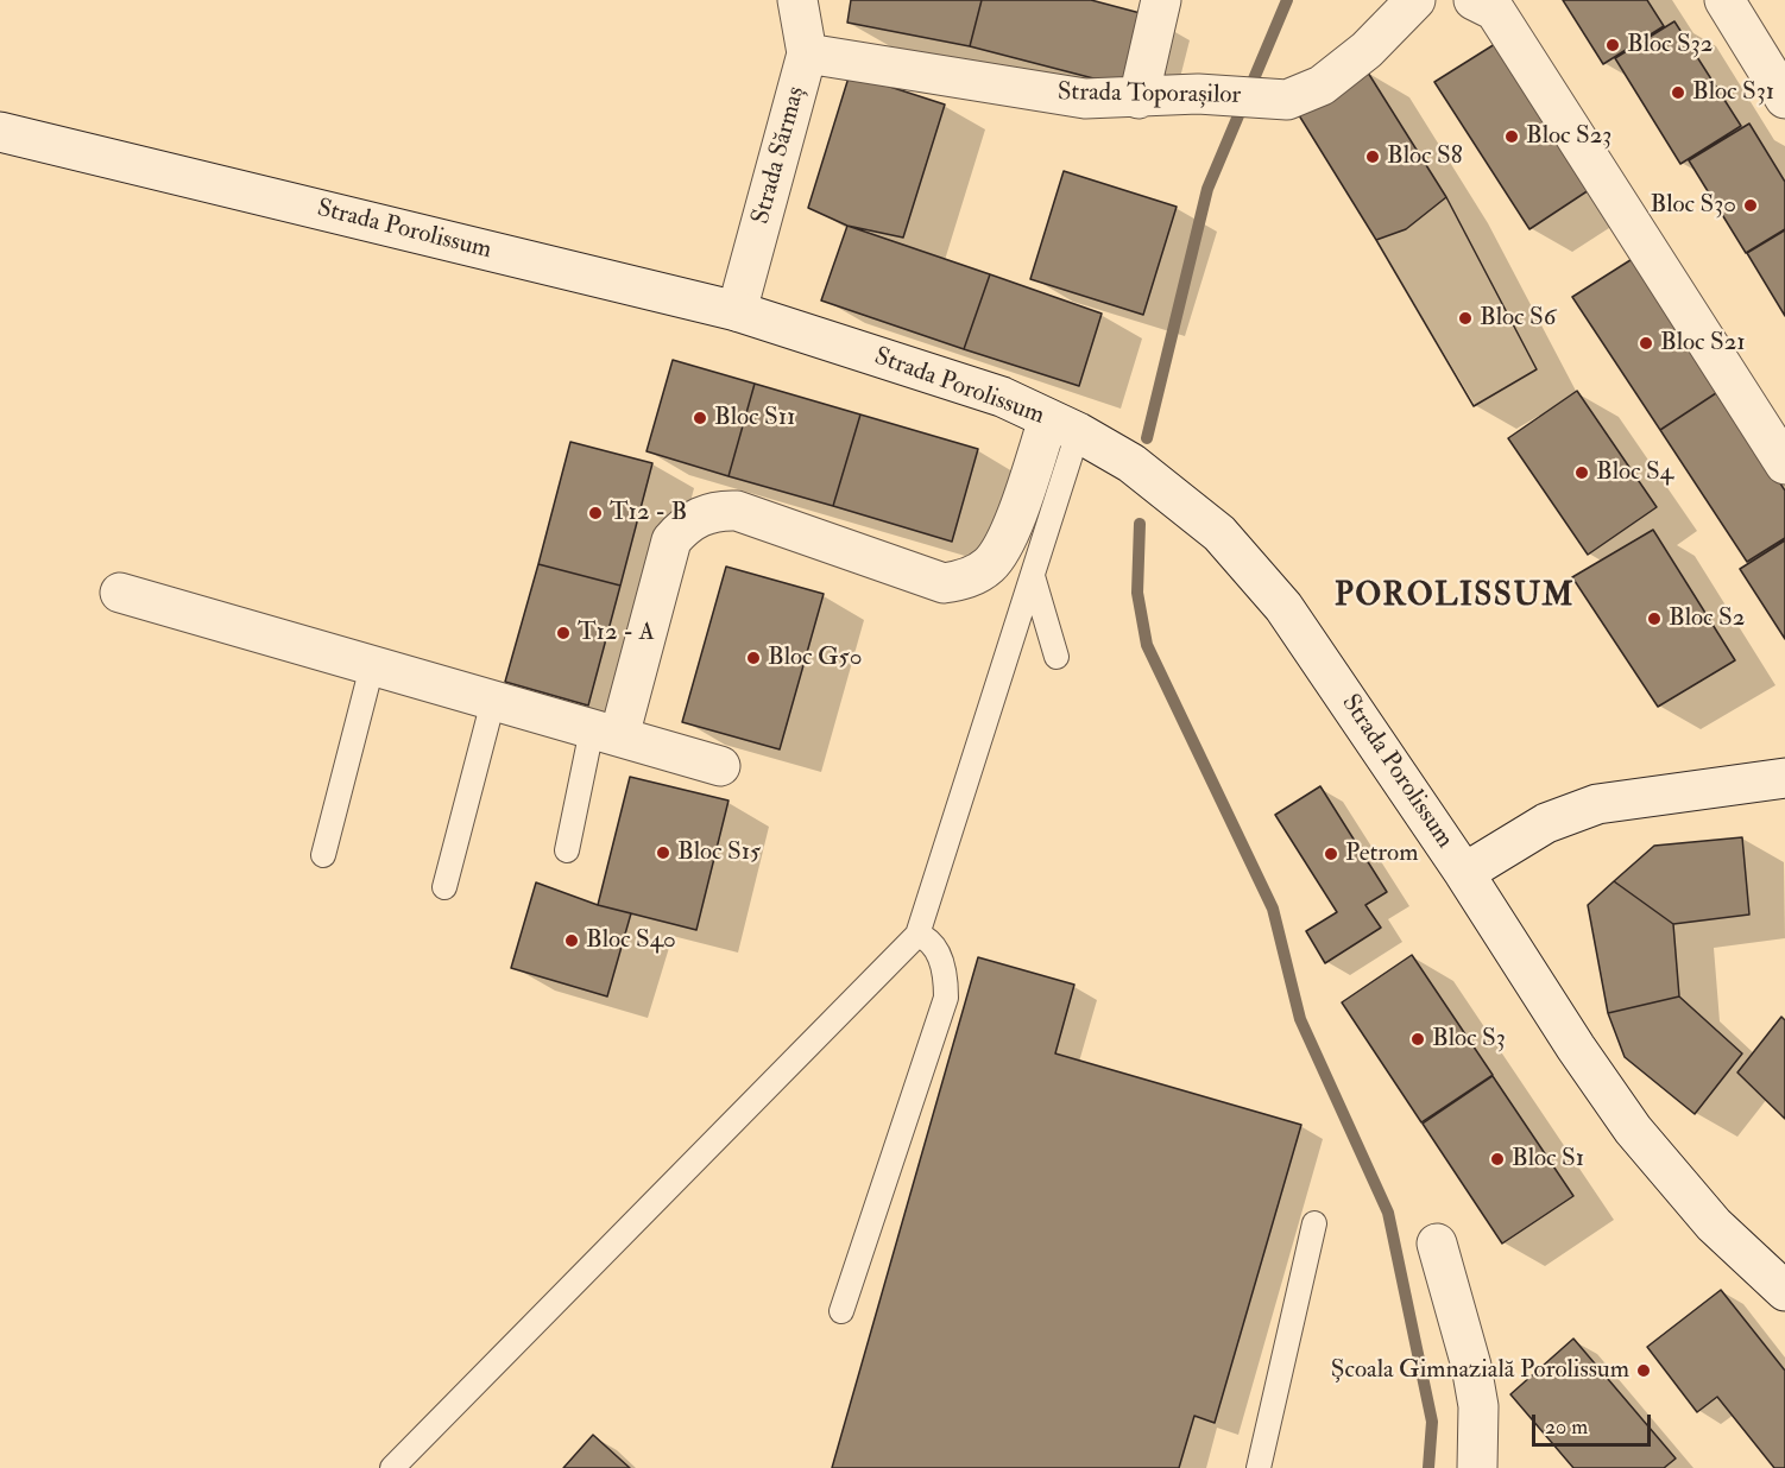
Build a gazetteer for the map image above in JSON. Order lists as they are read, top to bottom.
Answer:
{
  "streets": {
    "street": ["Strada Toporașilor", "Strada Sărmaș", "Strada Porolissum"]
  },
  "crossings": [
    ["Strada Toporașilor", "Strada Sărmaș"],
    ["Strada Sărmaș", "Strada Porolissum"]
  ],
  "districts": ["POROLISSUM"],
  "places": [
    "Bloc S32",
    "Bloc S31",
    "Bloc S23",
    "Bloc S8",
    "Bloc S30",
    "Bloc S6",
    "Bloc S21",
    "Bloc S11",
    "Bloc S4",
    "T12 - B",
    "Bloc S2",
    "T12 - A",
    "Bloc G50",
    "Bloc S15",
    "Petrom",
    "Bloc S40",
    "Bloc S3",
    "Bloc S1",
    "Școala Gimnazială Porolissum"
  ],
  "scale_bar": "20 m"
}
